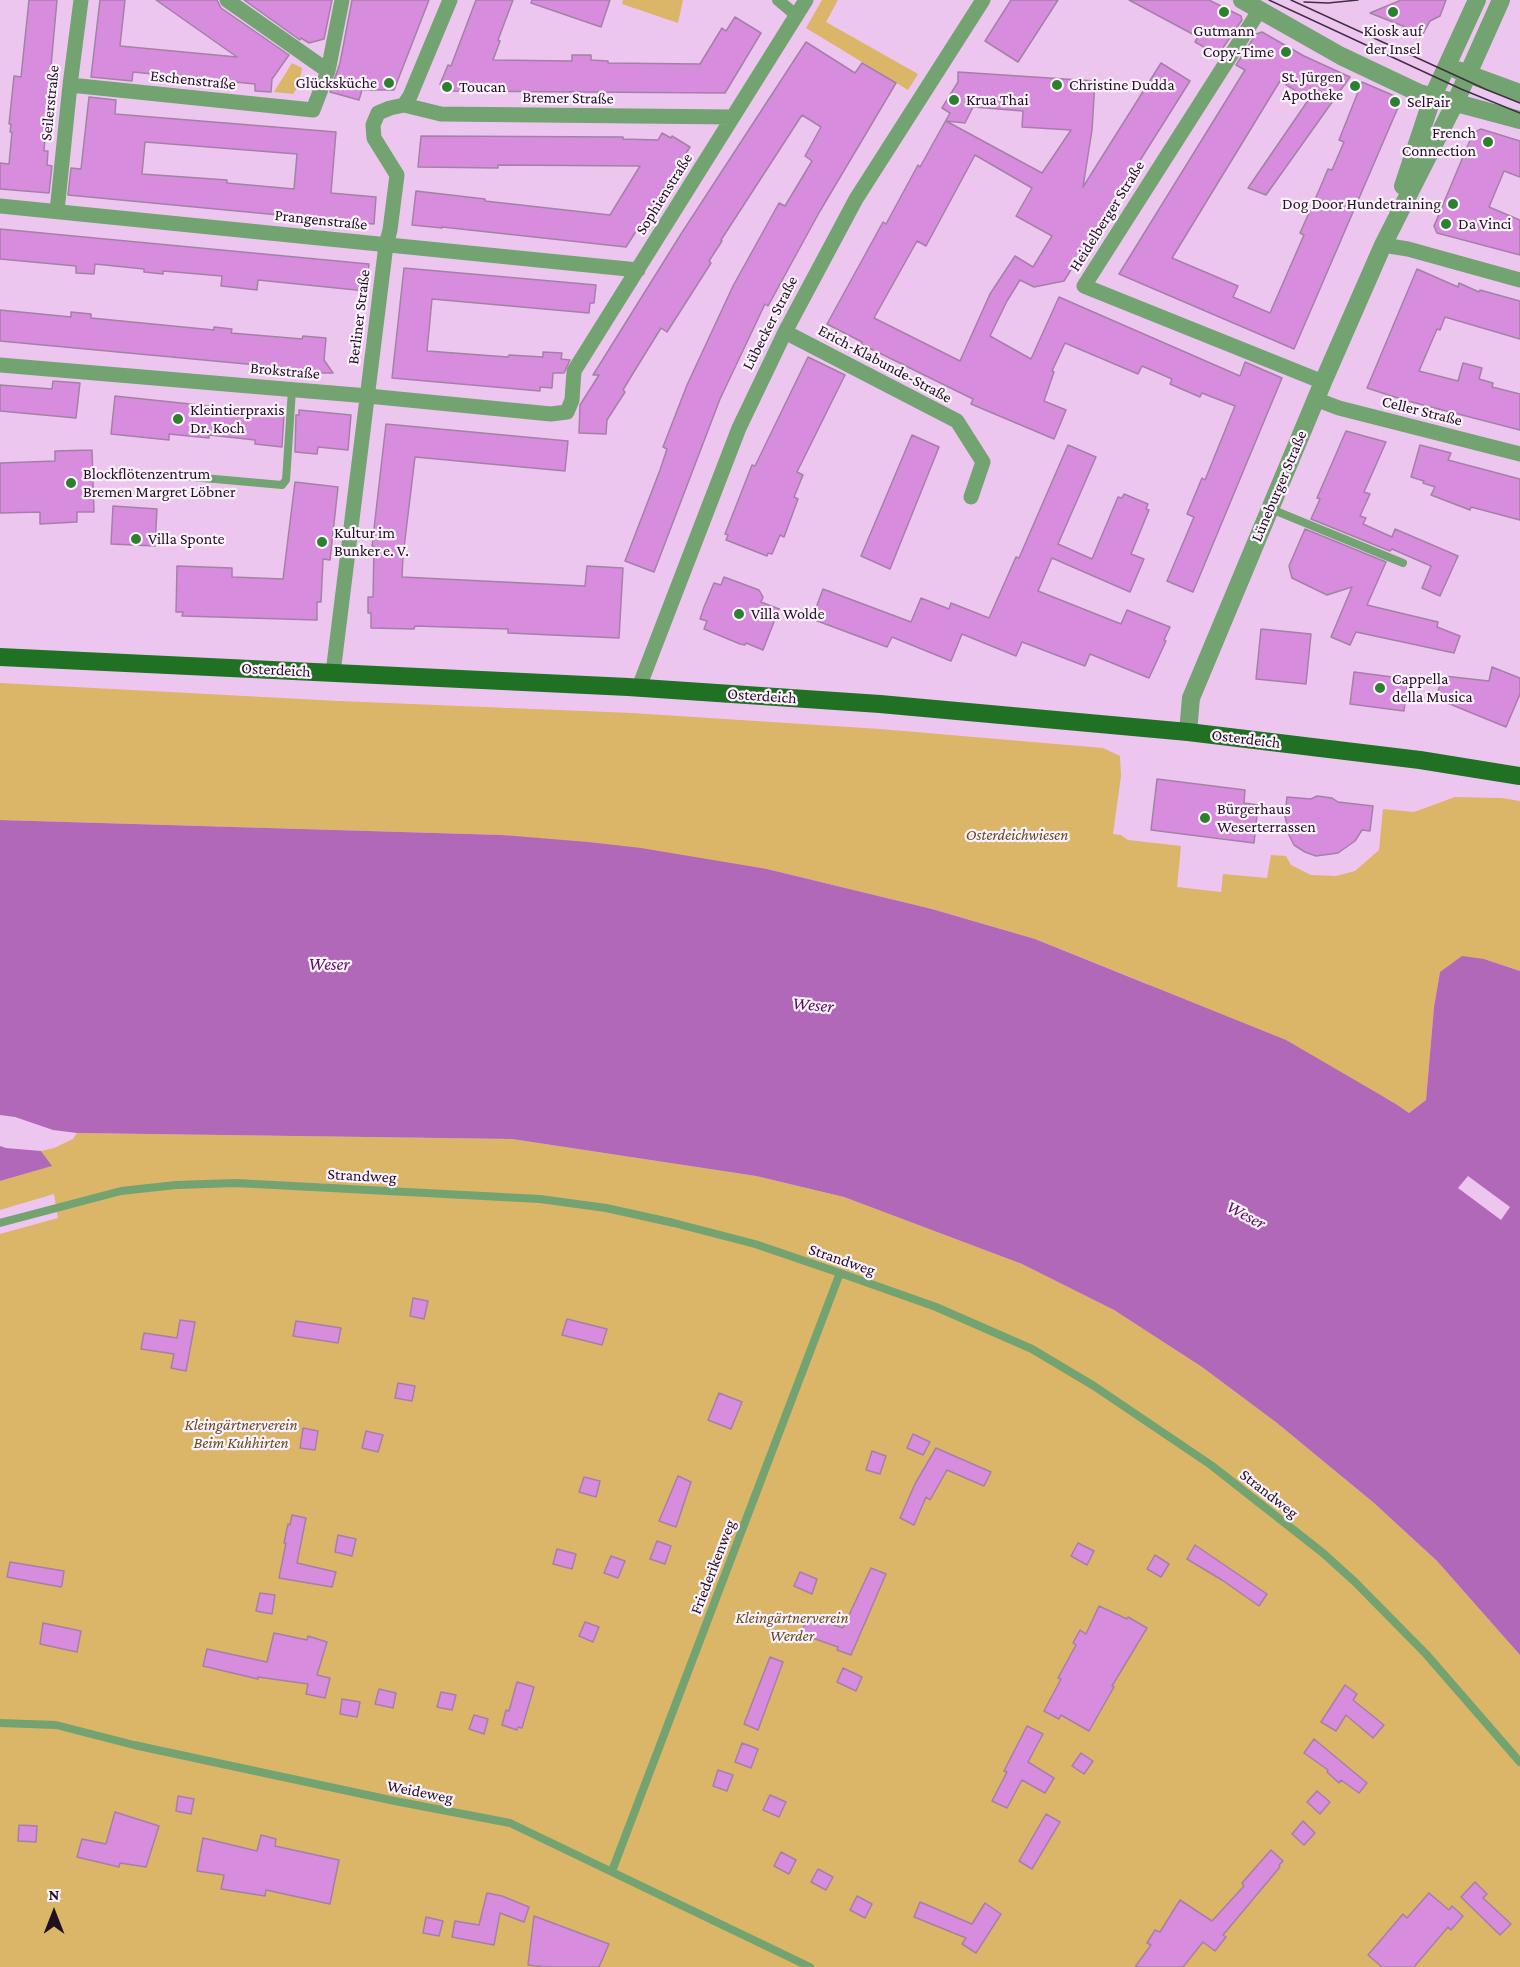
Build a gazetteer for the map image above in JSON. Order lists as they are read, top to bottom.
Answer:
{
  "streets": {
    "main road": ["Osterdeich"],
    "street": [
      "Eschenstraße",
      "Bremer Straße",
      "Seilerstraße",
      "Sophienstraße",
      "Heidelberger Straße",
      "Prangenstraße",
      "Berliner Straße",
      "Lübecker Straße",
      "Erich-Klabunde-Straße",
      "Brokstraße",
      "Celler Straße",
      "Lüneburger Straße"
    ],
    "lane": ["Strandweg", "Friederikenweg", "Weideweg"]
  },
  "crossings": [
    ["Eschenstraße", "Seilerstraße"],
    ["Bremer Straße", "Sophienstraße"],
    ["Bremer Straße", "Berliner Straße"],
    ["Seilerstraße", "Prangenstraße"],
    ["Sophienstraße", "Prangenstraße"],
    ["Sophienstraße", "Brokstraße"],
    ["Heidelberger Straße", "Lüneburger Straße"],
    ["Prangenstraße", "Berliner Straße"],
    ["Berliner Straße", "Brokstraße"],
    ["Berliner Straße", "Osterdeich"],
    ["Lübecker Straße", "Erich-Klabunde-Straße"],
    ["Lübecker Straße", "Osterdeich"],
    ["Celler Straße", "Lüneburger Straße"],
    ["Lüneburger Straße", "Osterdeich"],
    ["Strandweg", "Friederikenweg"],
    ["Friederikenweg", "Weideweg"]
  ],
  "water": ["Weser"],
  "parks": ["Osterdeichwiesen", "Kleingärtnerverein Beim Kuhhirten", "Kleingärtnerverein Werder"],
  "places": [
    "Gutmann",
    "Kiosk auf der Insel",
    "Copy-Time",
    "Glücksküche",
    "Christine Dudda",
    "St. Jürgen Apotheke",
    "Toucan",
    "Krua Thai",
    "SelFair",
    "French Connection",
    "Dog Door Hundetraining",
    "Da Vinci",
    "Kleintierpraxis Dr. Koch",
    "Blockflötenzentrum Bremen Margret Löbner",
    "Villa Sponte",
    "Kultur im Bunker e. V.",
    "Villa Wolde",
    "Cappella della Musica",
    "Bürgerhaus Weserterrassen"
  ],
  "north": "top"
}
